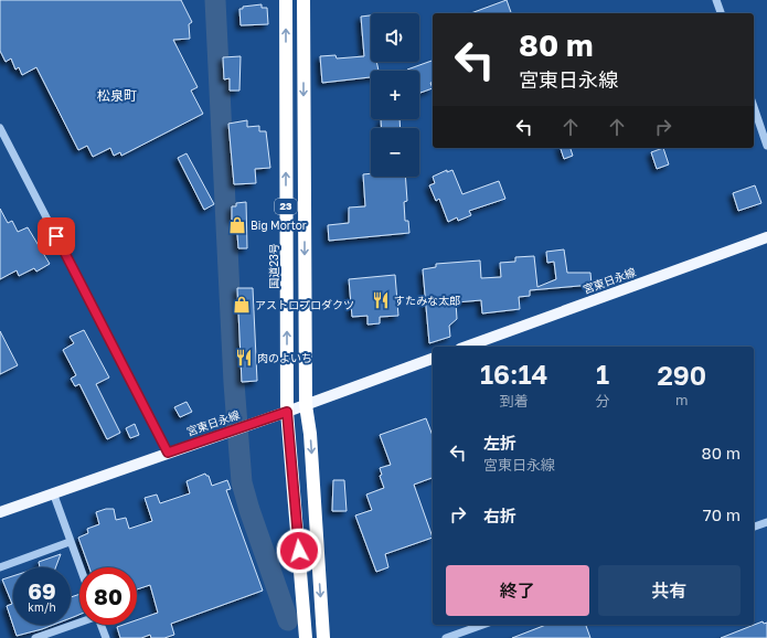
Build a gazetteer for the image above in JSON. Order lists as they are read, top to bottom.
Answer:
{
  "streets": {
    "highway": ["23", "国道23号"],
    "main road": ["宮東日永線"]
  },
  "crossings": [
    ["23", "宮東日永線"],
    ["国道23号", "宮東日永線"]
  ],
  "districts": ["松泉町"],
  "places": {
    "shop": ["Big Mortor", "アストロプロダクツ"],
    "restaurant": ["すたみな太郎", "肉のよいち"]
  },
  "page": {
    "map_buttons": ["+", "−"],
    "turn": ["80 m", "宮東日永線"],
    "eta": [
      "16:14",
      "到着",
      "1",
      "分",
      "290",
      "m"
    ],
    "list": [
      {
        "name": "左折",
        "note": "宮東日永線",
        "value": "80 m"
      },
      {
        "name": "右折",
        "value": "70 m"
      }
    ],
    "buttons": ["終了", "共有"],
    "speed": "69 km/h",
    "limit": "80"
  }
}
